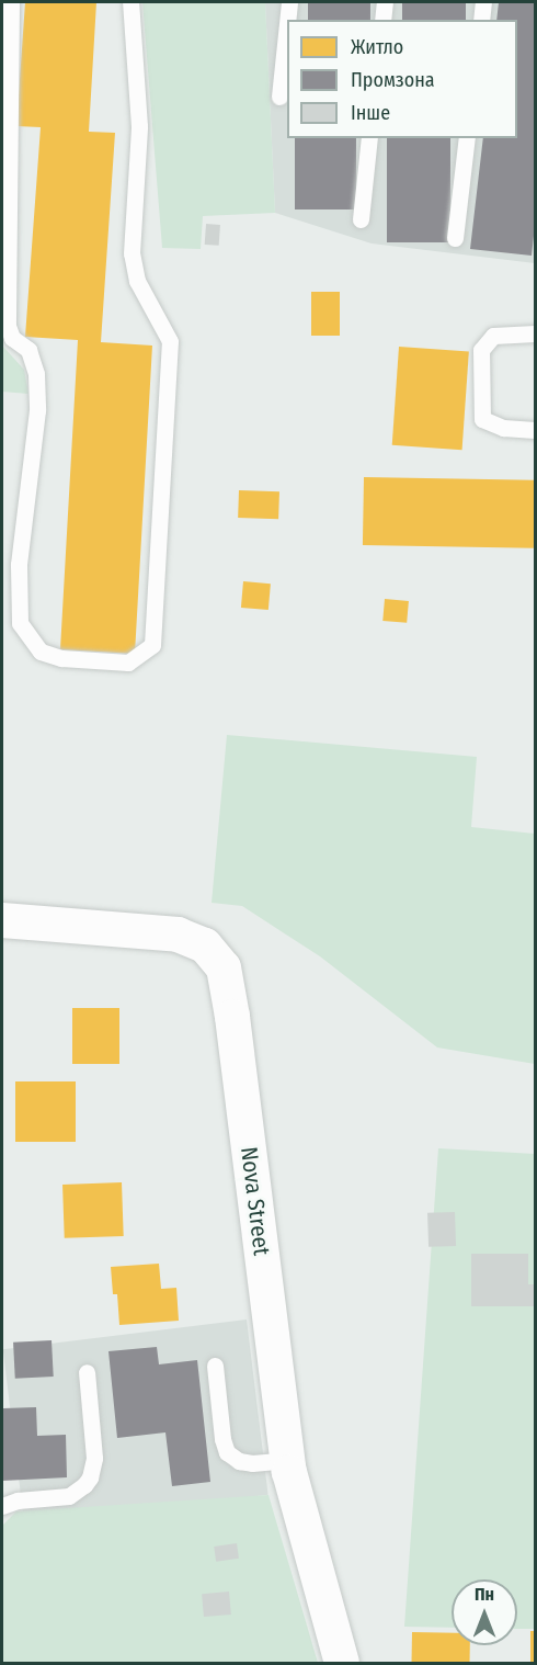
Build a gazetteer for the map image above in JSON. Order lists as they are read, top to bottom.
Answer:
{
  "streets": {
    "street": ["Nova Street"]
  },
  "legend": ["Житло", "Промзона", "Інше"],
  "north": "top"
}
